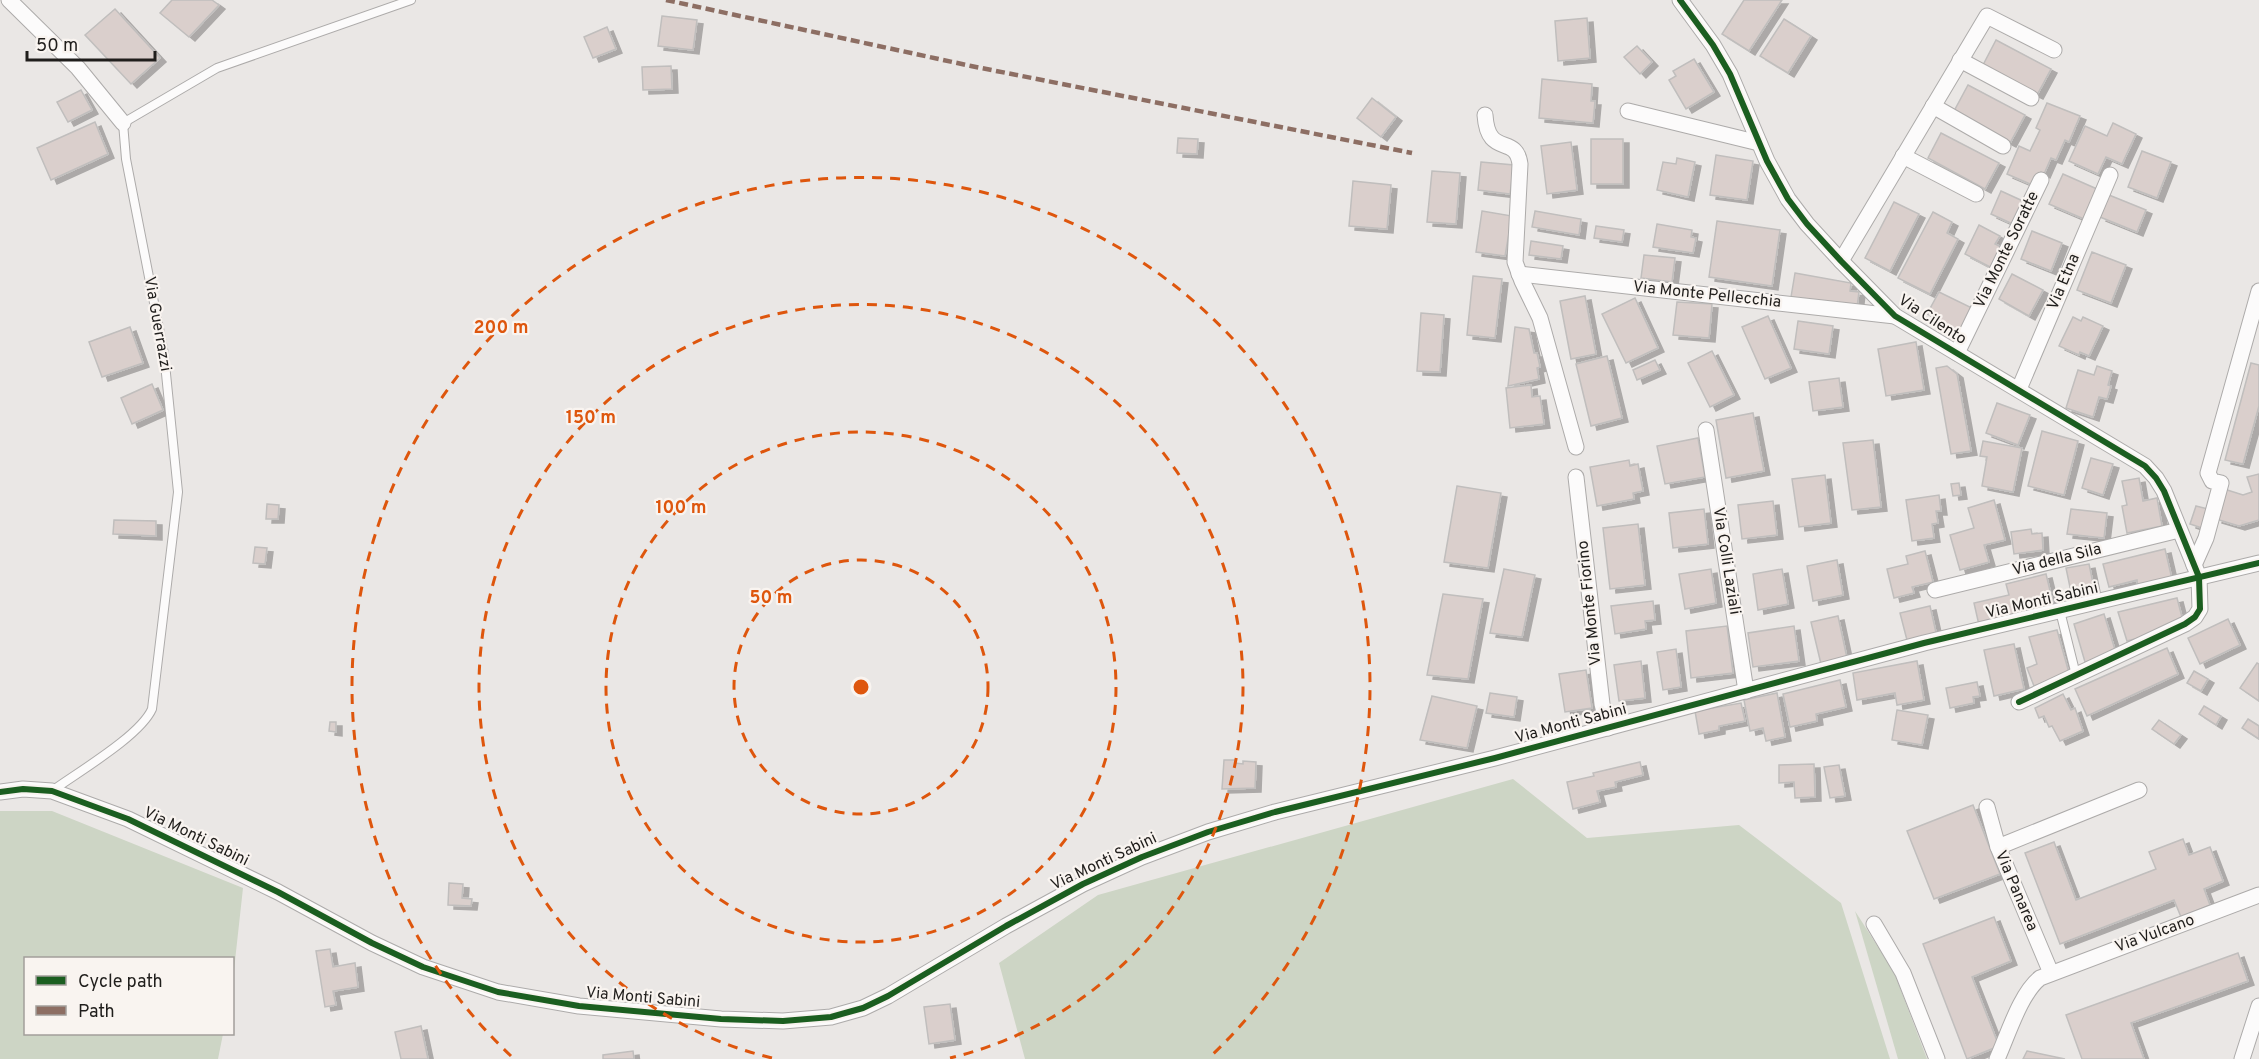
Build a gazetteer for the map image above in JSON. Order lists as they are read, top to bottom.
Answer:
{
  "streets": {
    "street": [
      "Via Monte Soratte",
      "Via Etna",
      "Via Monte Pellecchia",
      "Via Cilento",
      "Via della Sila",
      "Via Colli Laziali",
      "Via Monti Sabini",
      "Via Monte Fiorino",
      "Via Panarea",
      "Via Vulcano"
    ],
    "lane": ["Via Guerrazzi"]
  },
  "crossings": [
    ["Via Monte Soratte", "Via Cilento"],
    ["Via Etna", "Via Cilento"],
    ["Via Monte Pellecchia", "Via Cilento"],
    ["Via Cilento", "Via della Sila"],
    ["Via Cilento", "Via Monti Sabini"],
    ["Via Guerrazzi", "Via Monti Sabini"],
    ["Via Colli Laziali", "Via Monti Sabini"],
    ["Via Monti Sabini", "Via Monte Fiorino"],
    ["Via Panarea", "Via Vulcano"]
  ],
  "legend": ["Cycle path", "Path"],
  "scale_bar": "50 m",
  "rings": [
    "200 m",
    "150 m",
    "100 m",
    "50 m"
  ]
}
